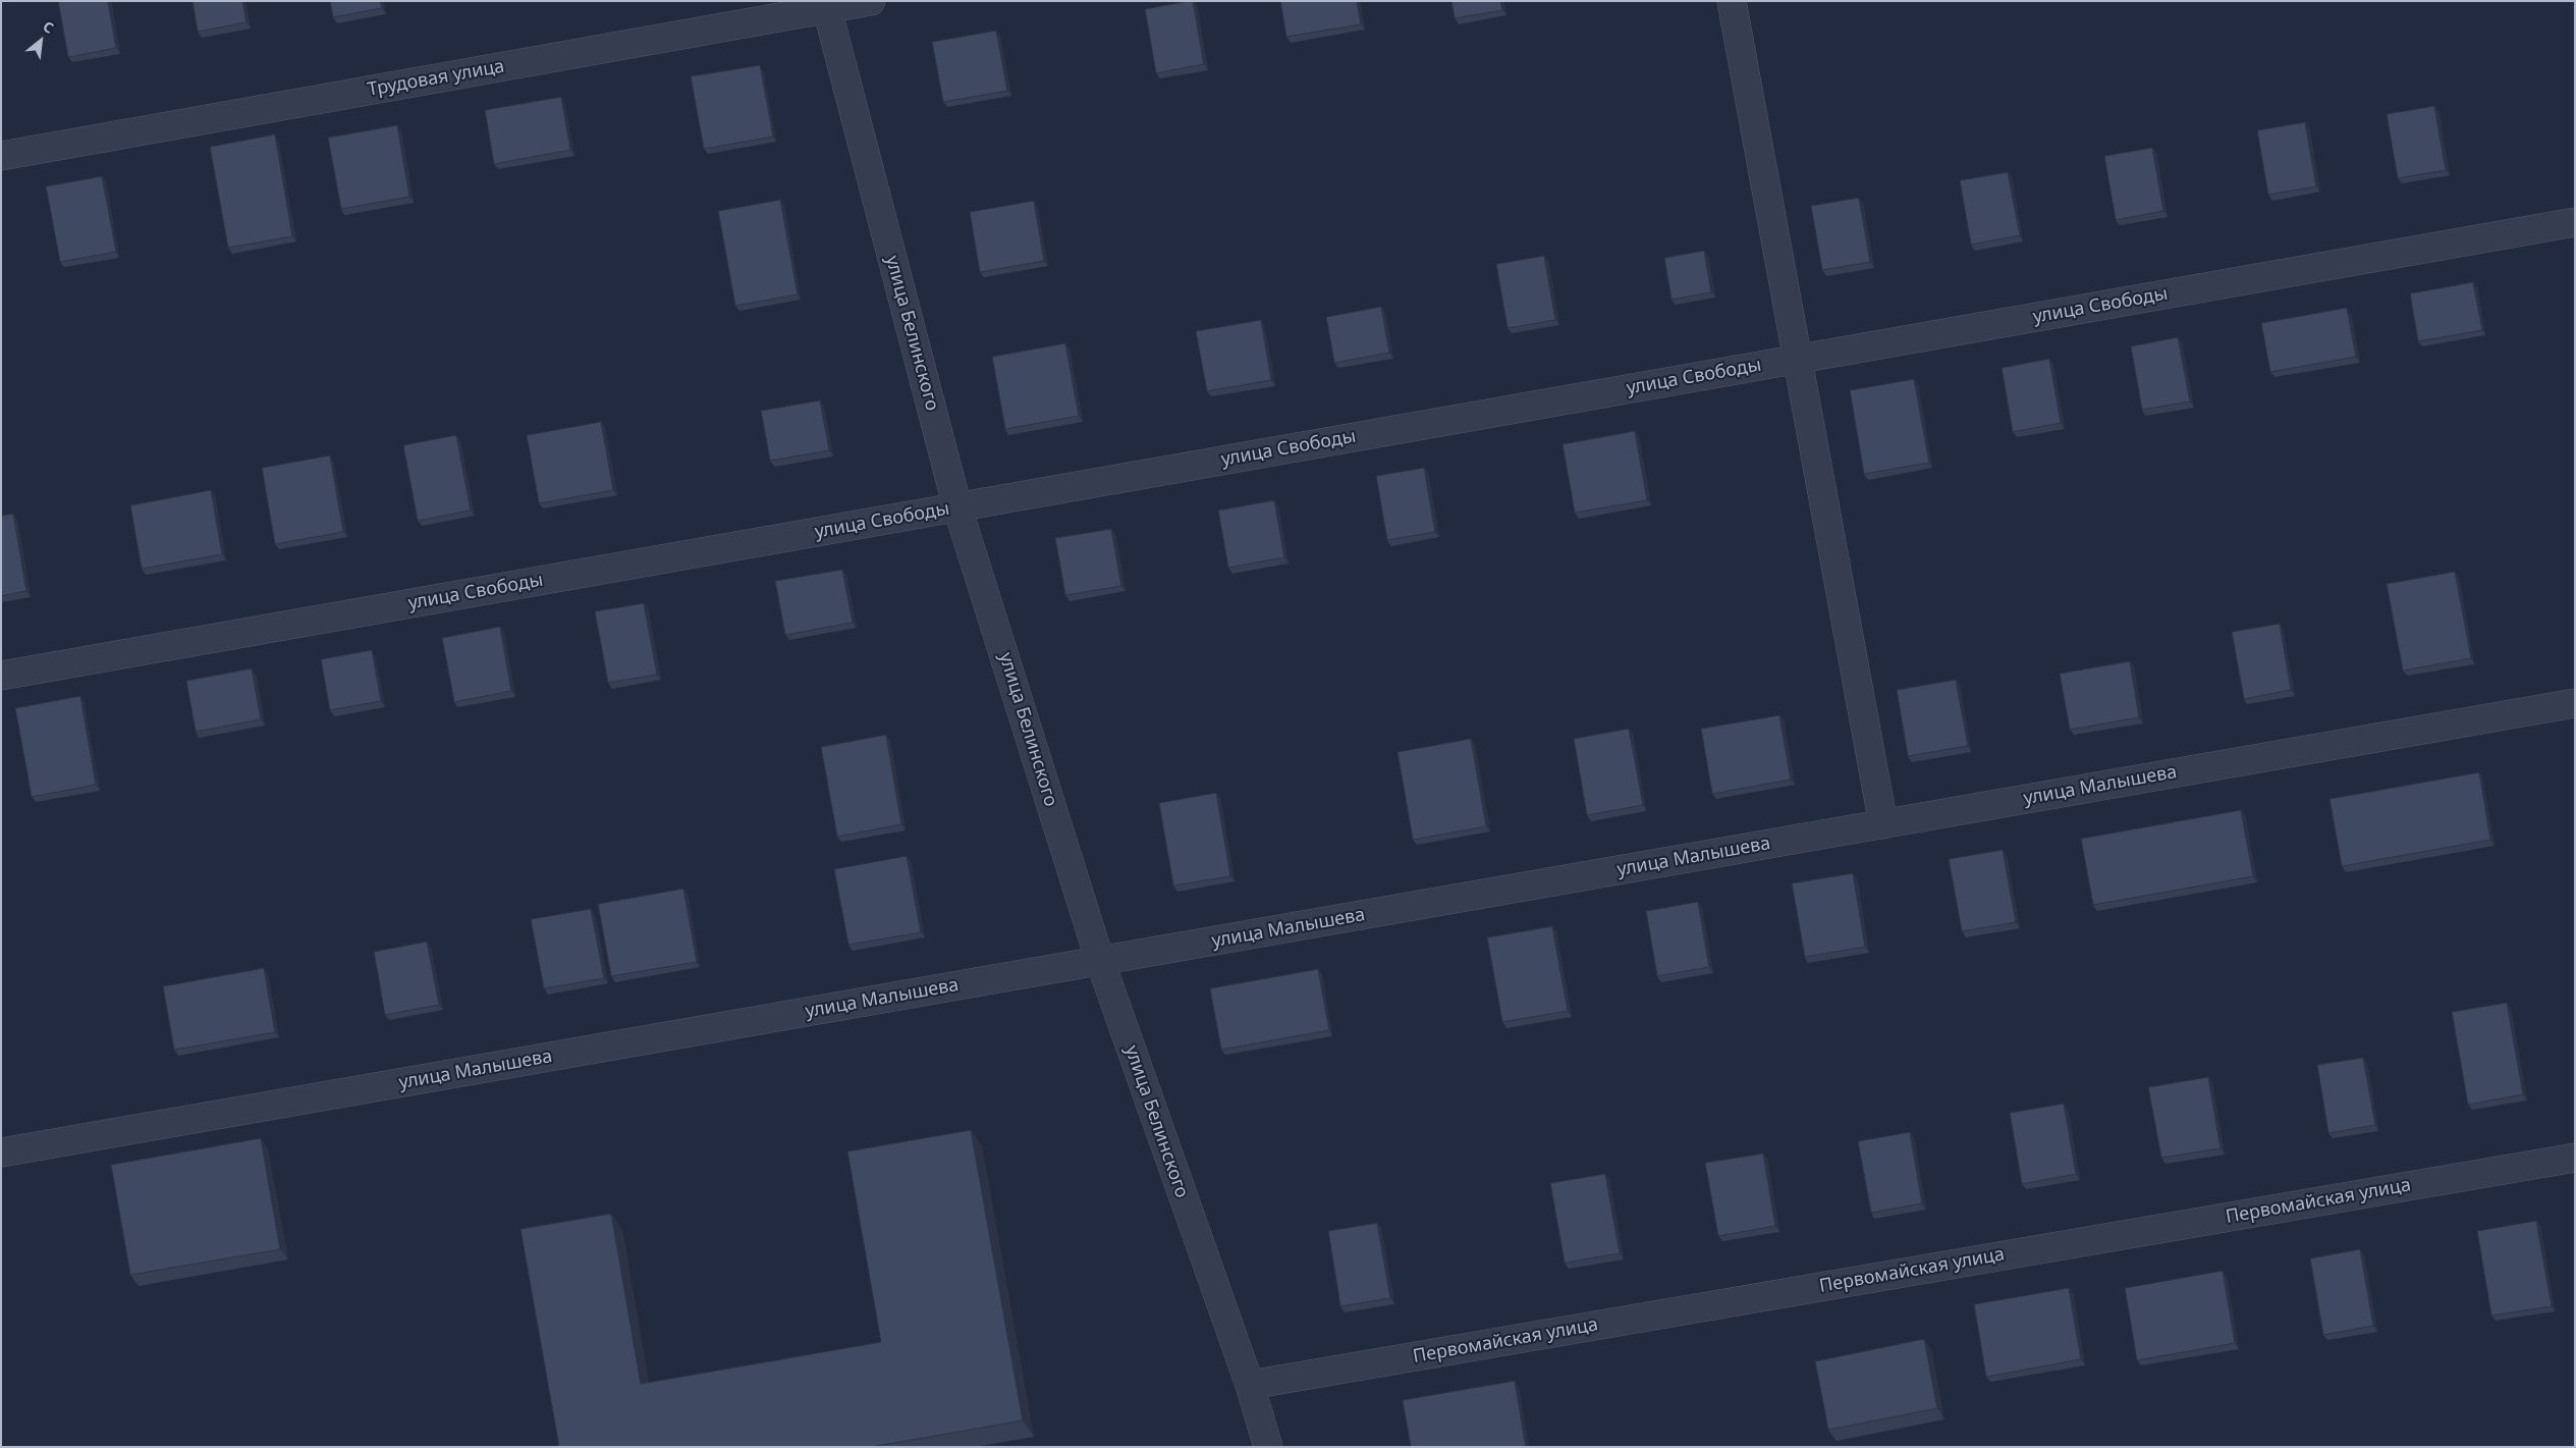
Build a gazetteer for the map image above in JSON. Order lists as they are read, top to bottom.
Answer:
{
  "streets": {
    "street": [
      "Трудовая улица",
      "улица Свободы",
      "улица Белинского",
      "улица Малышева",
      "Первомайская улица"
    ]
  },
  "crossings": [
    ["Трудовая улица", "улица Белинского"],
    ["улица Свободы", "улица Белинского"],
    ["улица Белинского", "улица Малышева"],
    ["улица Белинского", "Первомайская улица"]
  ],
  "north": "top right"
}
